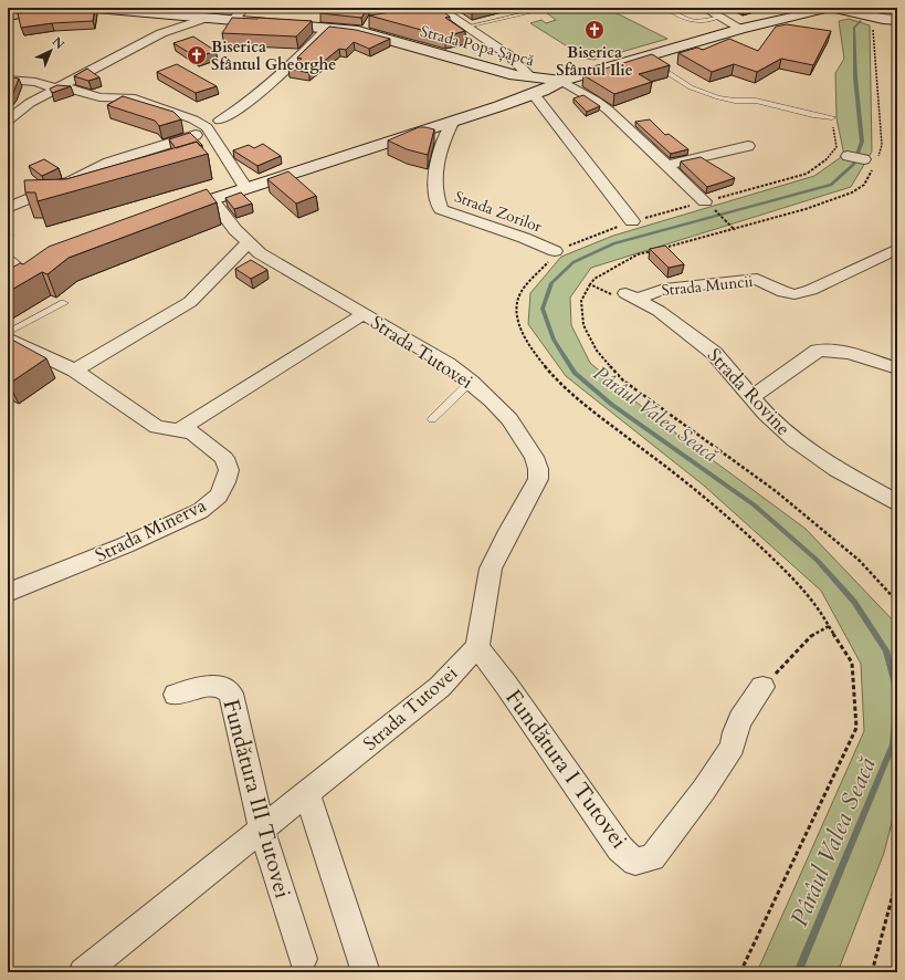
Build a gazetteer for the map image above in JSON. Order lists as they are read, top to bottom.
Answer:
{
  "streets": {
    "main road": ["Strada Popa Șapcă"],
    "street": [
      "Strada Zorilor",
      "Strada Muncii",
      "Strada Tutovei",
      "Strada Rovine",
      "Strada Minerva",
      "Fundătura I Tutovei",
      "Fundătura III Tutovei"
    ]
  },
  "crossings": [
    ["Strada Muncii", "Strada Rovine"],
    ["Strada Tutovei", "Fundătura I Tutovei"],
    ["Strada Tutovei", "Fundătura III Tutovei"]
  ],
  "water": ["Pârâul Valea Seacă"],
  "places": {
    "church": ["Biserica Sfântul Ilie", "Biserica Sfântul Gheorghe"]
  },
  "north": "top right"
}
